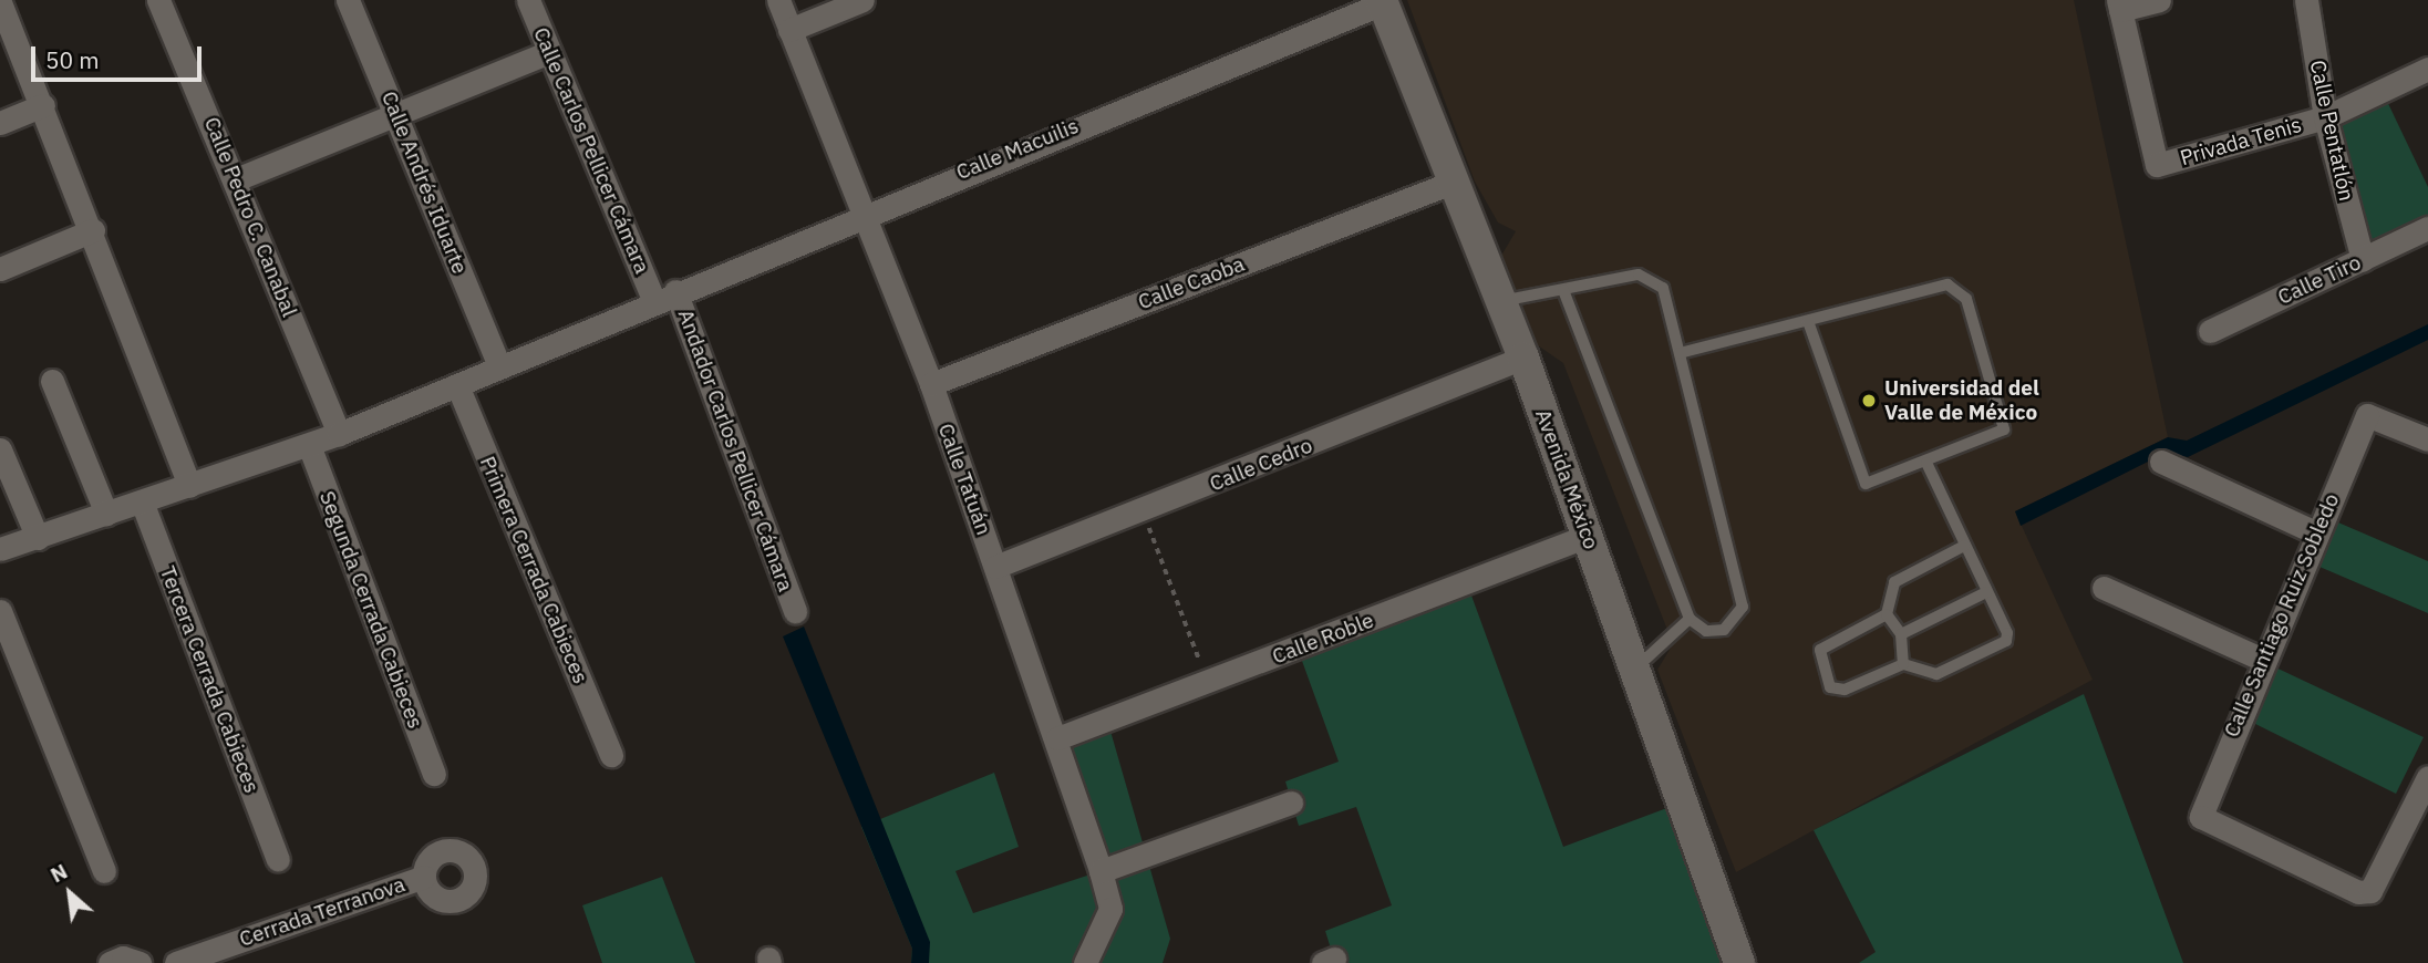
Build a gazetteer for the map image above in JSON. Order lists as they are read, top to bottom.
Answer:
{
  "streets": {
    "main road": ["Avenida México"],
    "street": [
      "Calle Pentatlón",
      "Privada Tenis",
      "Calle Macuilis",
      "Calle Carlos Pellicer Cámara",
      "Calle Andrés Iduarte",
      "Calle Pedro C. Canabal",
      "Calle Tiro",
      "Calle Caoba",
      "Andador Carlos Pellicer Cámara",
      "Calle Cedro",
      "Calle Tatuán",
      "Primera Cerrada Cabieces",
      "Segunda Cerrada Cabieces",
      "Calle Santiago Ruiz Sobledo",
      "Calle Roble",
      "Tercera Cerrada Cabieces",
      "Cerrada Terranova"
    ]
  },
  "crossings": [
    ["Calle Pentatlón", "Privada Tenis"],
    ["Calle Pentatlón", "Calle Tiro"],
    ["Calle Macuilis", "Calle Carlos Pellicer Cámara"],
    ["Calle Macuilis", "Calle Andrés Iduarte"],
    ["Calle Macuilis", "Calle Pedro C. Canabal"],
    ["Calle Macuilis", "Andador Carlos Pellicer Cámara"],
    ["Calle Macuilis", "Calle Tatuán"],
    ["Calle Macuilis", "Avenida México"],
    ["Calle Macuilis", "Primera Cerrada Cabieces"],
    ["Calle Macuilis", "Segunda Cerrada Cabieces"],
    ["Calle Macuilis", "Tercera Cerrada Cabieces"],
    ["Calle Carlos Pellicer Cámara", "Andador Carlos Pellicer Cámara"],
    ["Calle Caoba", "Calle Tatuán"],
    ["Calle Caoba", "Avenida México"],
    ["Calle Cedro", "Calle Tatuán"],
    ["Calle Cedro", "Avenida México"],
    ["Calle Tatuán", "Calle Roble"],
    ["Avenida México", "Calle Roble"]
  ],
  "places": ["Universidad del Valle de México"],
  "scale_bar": "50 m",
  "north": "top left"
}
